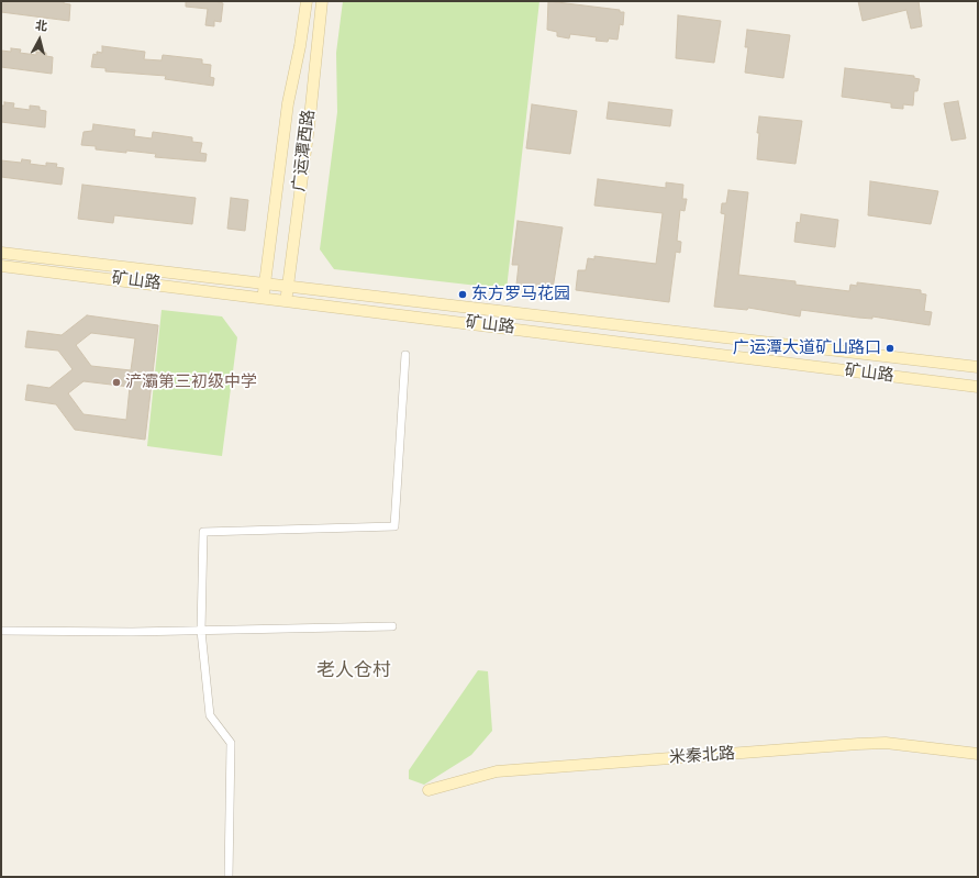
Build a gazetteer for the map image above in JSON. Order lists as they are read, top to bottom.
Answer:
{
  "streets": {
    "main road": ["广运潭西路", "矿山路", "米秦北路"]
  },
  "crossings": [
    ["广运潭西路", "矿山路"]
  ],
  "districts": ["老人仓村"],
  "places": ["东方罗马花园", "广运潭大道矿山路口", "浐灞第三初级中学"],
  "north": "top"
}
